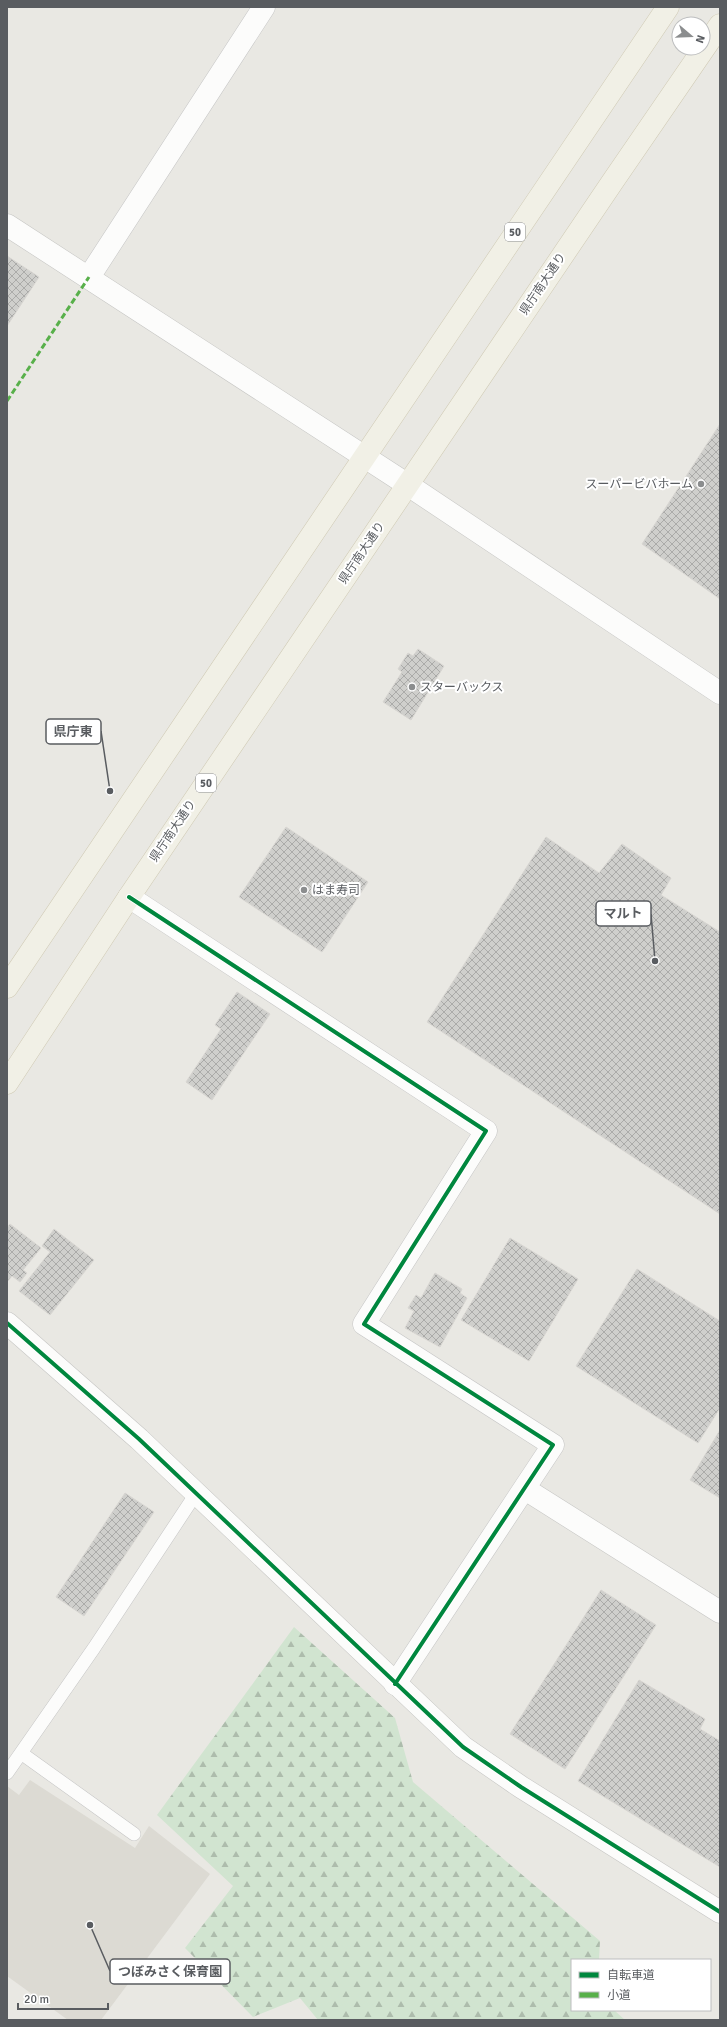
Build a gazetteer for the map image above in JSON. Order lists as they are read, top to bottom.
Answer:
{
  "streets": {
    "main road": ["50", "県庁南大通り"]
  },
  "places": [
    "スーパービバホーム",
    "スターバックス",
    "県庁東",
    "はま寿司",
    "マルト",
    "つぼみさく保育園"
  ],
  "legend": ["自転車道", "小道"],
  "scale_bar": "20 m",
  "north": "right"
}
